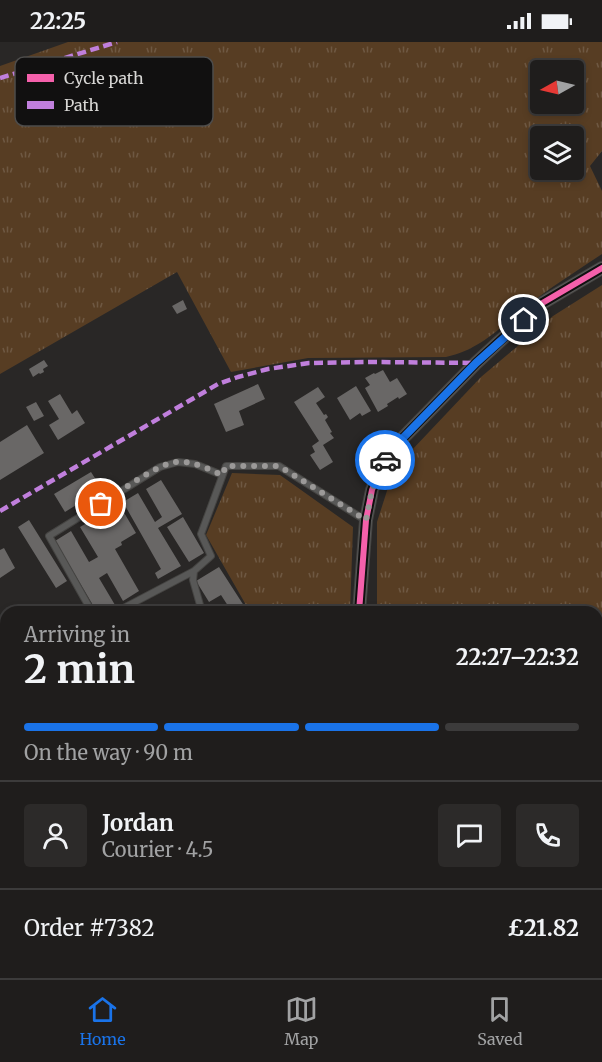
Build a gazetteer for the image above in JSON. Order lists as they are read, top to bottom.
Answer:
{
  "legend": ["Cycle path", "Path"],
  "north": "left",
  "page": {
    "status": "22:25",
    "heading": ["2 min", "Arriving in", "22:27–22:32"],
    "panel": [
      "Jordan",
      "Courier · 4.5",
      "Order #7382",
      "£21.82"
    ],
    "bar": "On the way · 90 m",
    "tabs": ["Home", "Map", "Saved"]
  }
}
